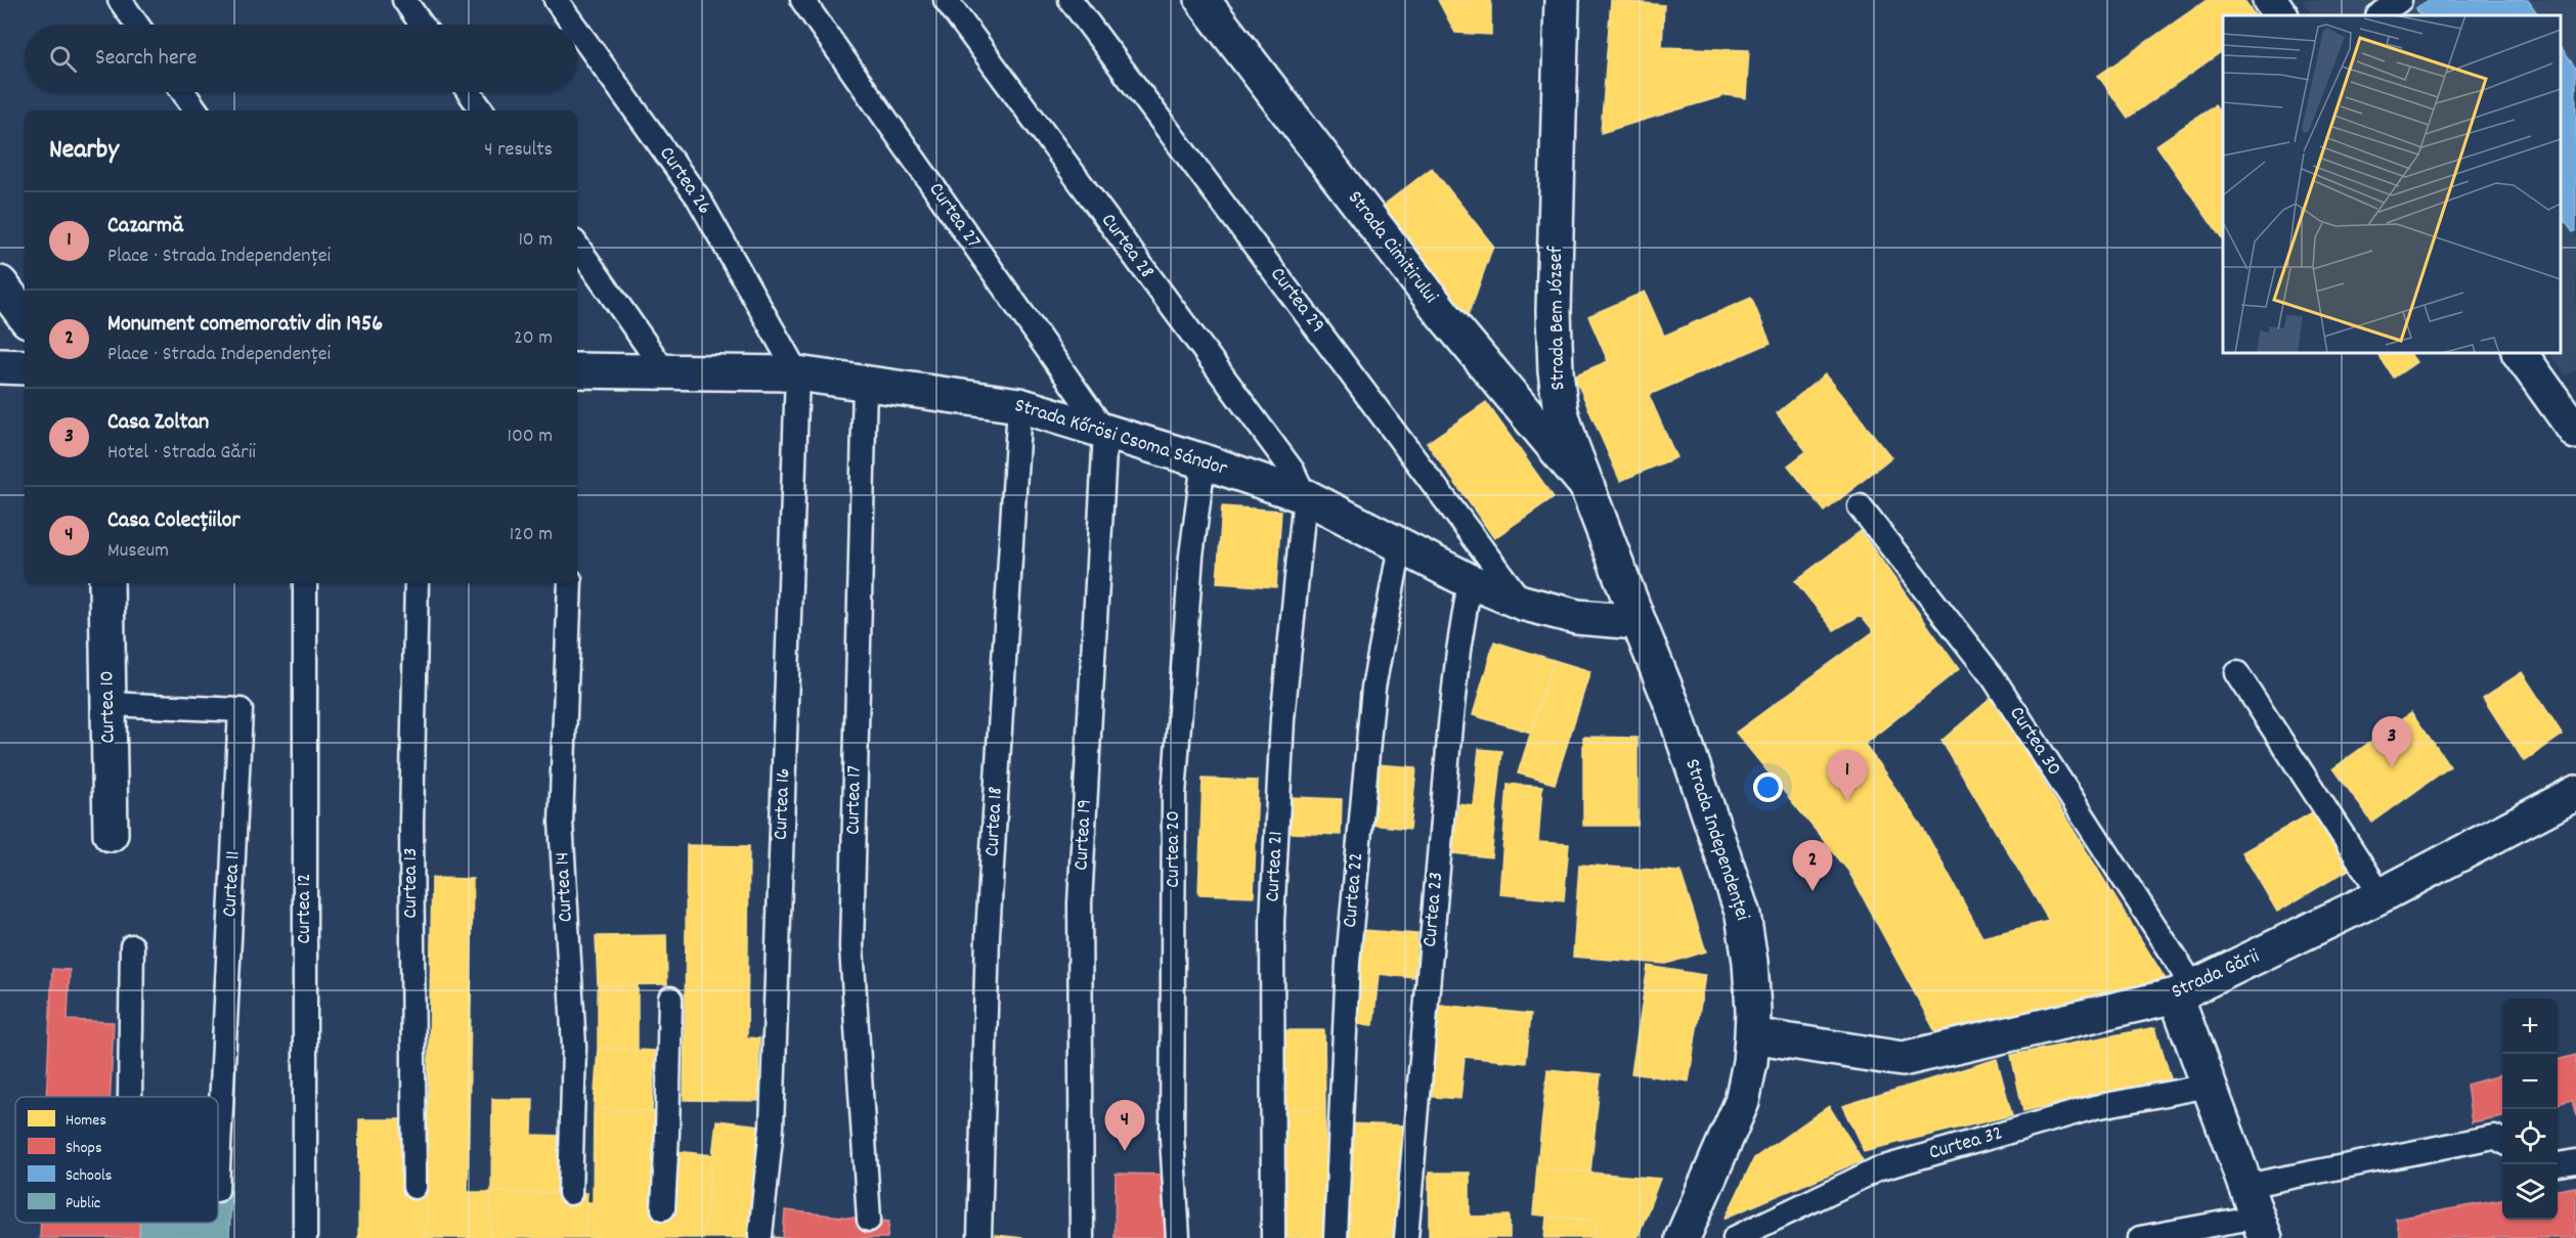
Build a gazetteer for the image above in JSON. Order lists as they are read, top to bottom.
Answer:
{
  "streets": {
    "street": [
      "Strada Cimitirului",
      "Strada Bem József",
      "Strada Kőrösi Csoma Sándor",
      "Curtea 10",
      "Strada Independenței",
      "Strada Gării"
    ],
    "lane": [
      "Curtea 26",
      "Curtea 27",
      "Curtea 28",
      "Curtea 29",
      "Curtea 30",
      "Curtea 17",
      "Curtea 16",
      "Curtea 18",
      "Curtea 19",
      "Curtea 20",
      "Curtea 21",
      "Curtea 13",
      "Curtea 11",
      "Curtea 14",
      "Curtea 22",
      "Curtea 12",
      "Curtea 23",
      "Curtea 32"
    ]
  },
  "crossings": [
    ["Curtea 26", "Strada Kőrösi Csoma Sándor"],
    ["Curtea 26", "Curtea 16"],
    ["Curtea 27", "Strada Kőrösi Csoma Sándor"],
    ["Curtea 27", "Curtea 19"],
    ["Curtea 28", "Strada Kőrösi Csoma Sándor"],
    ["Curtea 28", "Curtea 21"],
    ["Strada Cimitirului", "Strada Bem József"],
    ["Curtea 29", "Strada Kőrösi Csoma Sándor"],
    ["Strada Bem József", "Strada Kőrösi Csoma Sándor"],
    ["Strada Bem József", "Strada Independenței"],
    ["Strada Kőrösi Csoma Sándor", "Curtea 17"],
    ["Strada Kőrösi Csoma Sándor", "Curtea 16"],
    ["Strada Kőrösi Csoma Sándor", "Curtea 18"],
    ["Strada Kőrösi Csoma Sándor", "Curtea 19"],
    ["Strada Kőrösi Csoma Sándor", "Strada Independenței"],
    ["Strada Kőrösi Csoma Sándor", "Curtea 20"],
    ["Strada Kőrösi Csoma Sándor", "Curtea 21"],
    ["Strada Kőrösi Csoma Sándor", "Curtea 22"],
    ["Strada Kőrösi Csoma Sándor", "Curtea 23"],
    ["Curtea 10", "Curtea 11"],
    ["Curtea 30", "Strada Gării"],
    ["Strada Independenței", "Strada Gării"]
  ],
  "legend": [
    "Homes",
    "Shops",
    "Schools",
    "Public"
  ],
  "page": {
    "search": "Search here",
    "heading": ["Nearby", "4 results"],
    "list": [
      {
        "mark": "1",
        "name": "Cazarmă",
        "note": "Place · Strada Independenței",
        "value": "10 m"
      },
      {
        "mark": "2",
        "name": "Monument comemorativ din 1956",
        "note": "Place · Strada Independenței",
        "value": "20 m"
      },
      {
        "mark": "3",
        "name": "Casa Zoltan",
        "note": "Hotel · Strada Gării",
        "value": "100 m"
      },
      {
        "mark": "4",
        "name": "Casa Colecțiilor",
        "note": "Museum",
        "value": "120 m"
      }
    ],
    "pins": [
      "3",
      "1",
      "2",
      "4"
    ],
    "map_buttons": ["+", "−"]
  }
}
